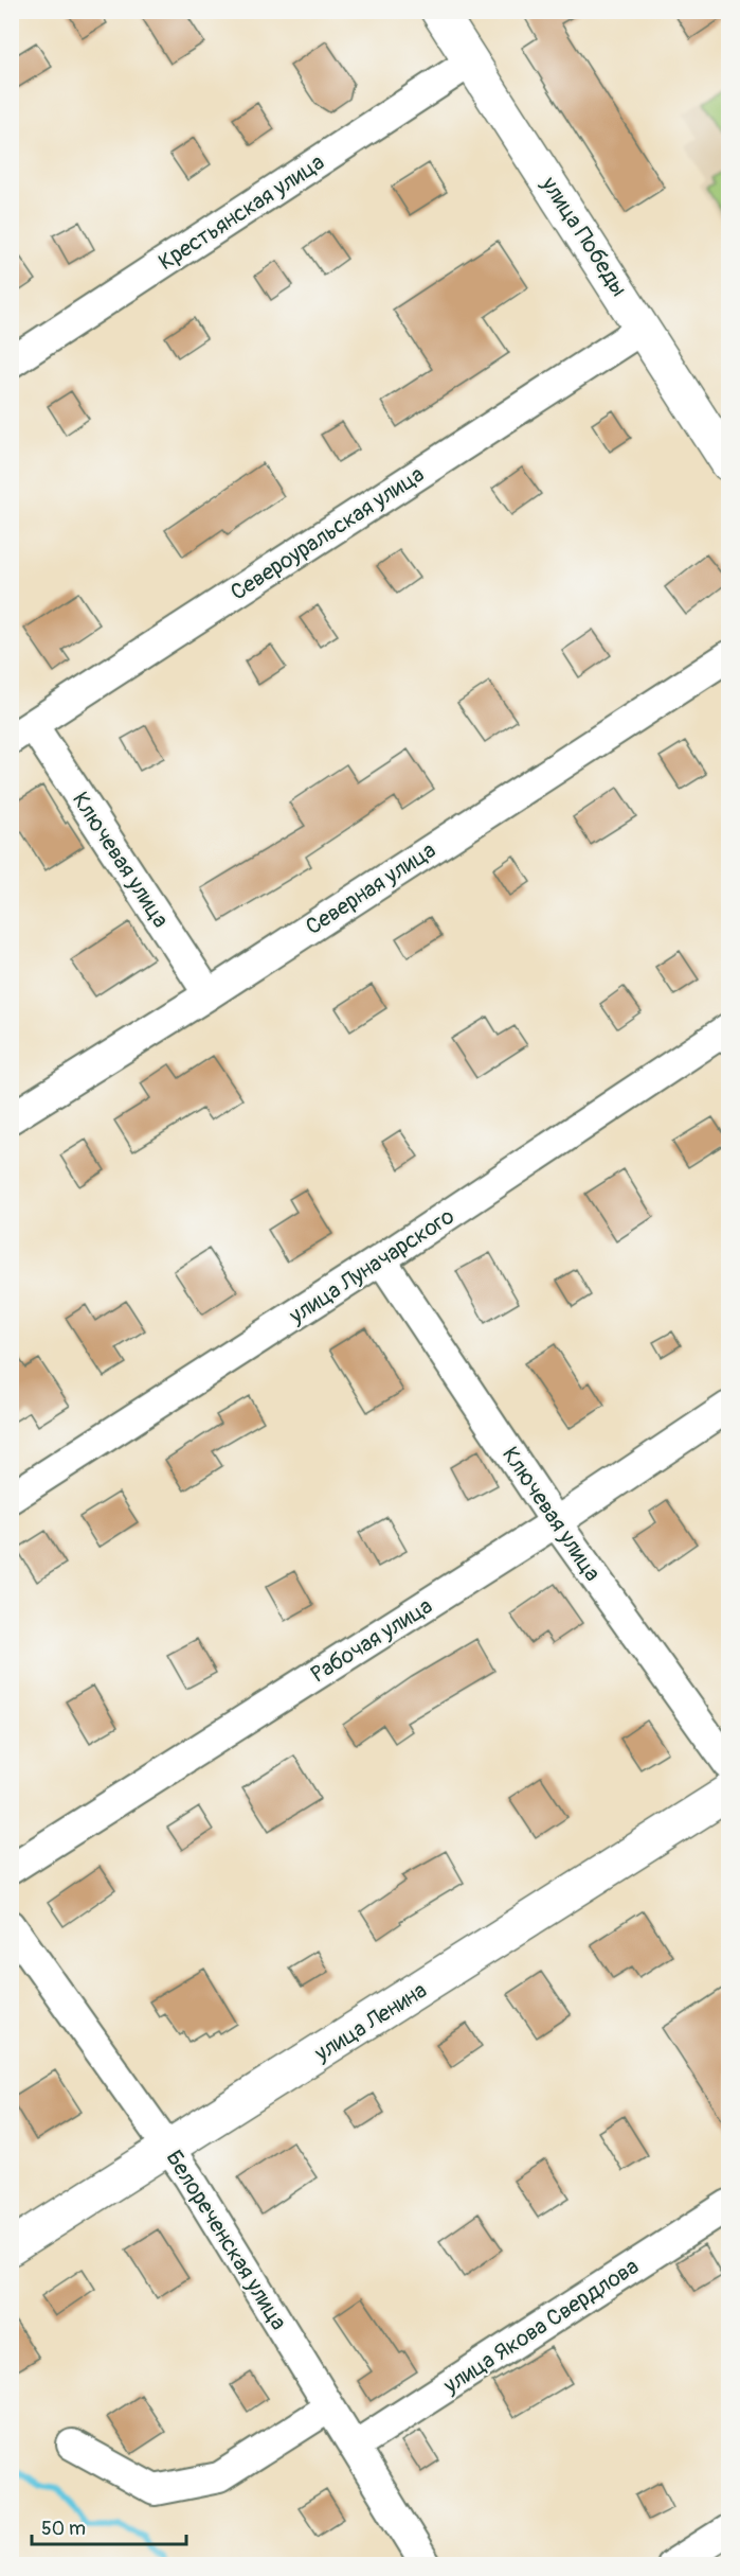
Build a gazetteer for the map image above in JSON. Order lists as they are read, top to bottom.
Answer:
{
  "streets": {
    "main road": ["улица Победы", "улица Ленина"],
    "street": [
      "Крестьянская улица",
      "Североуральская улица",
      "Ключевая улица",
      "Северная улица",
      "улица Луначарского",
      "Рабочая улица",
      "Белореченская улица",
      "улица Якова Свердлова"
    ]
  },
  "crossings": [
    ["Крестьянская улица", "улица Победы"],
    ["улица Победы", "Североуральская улица"],
    ["Североуральская улица", "Ключевая улица"],
    ["Ключевая улица", "Северная улица"],
    ["Ключевая улица", "улица Луначарского"],
    ["Ключевая улица", "Рабочая улица"],
    ["улица Ленина", "Белореченская улица"],
    ["Белореченская улица", "улица Якова Свердлова"]
  ],
  "scale_bar": "50 m"
}
